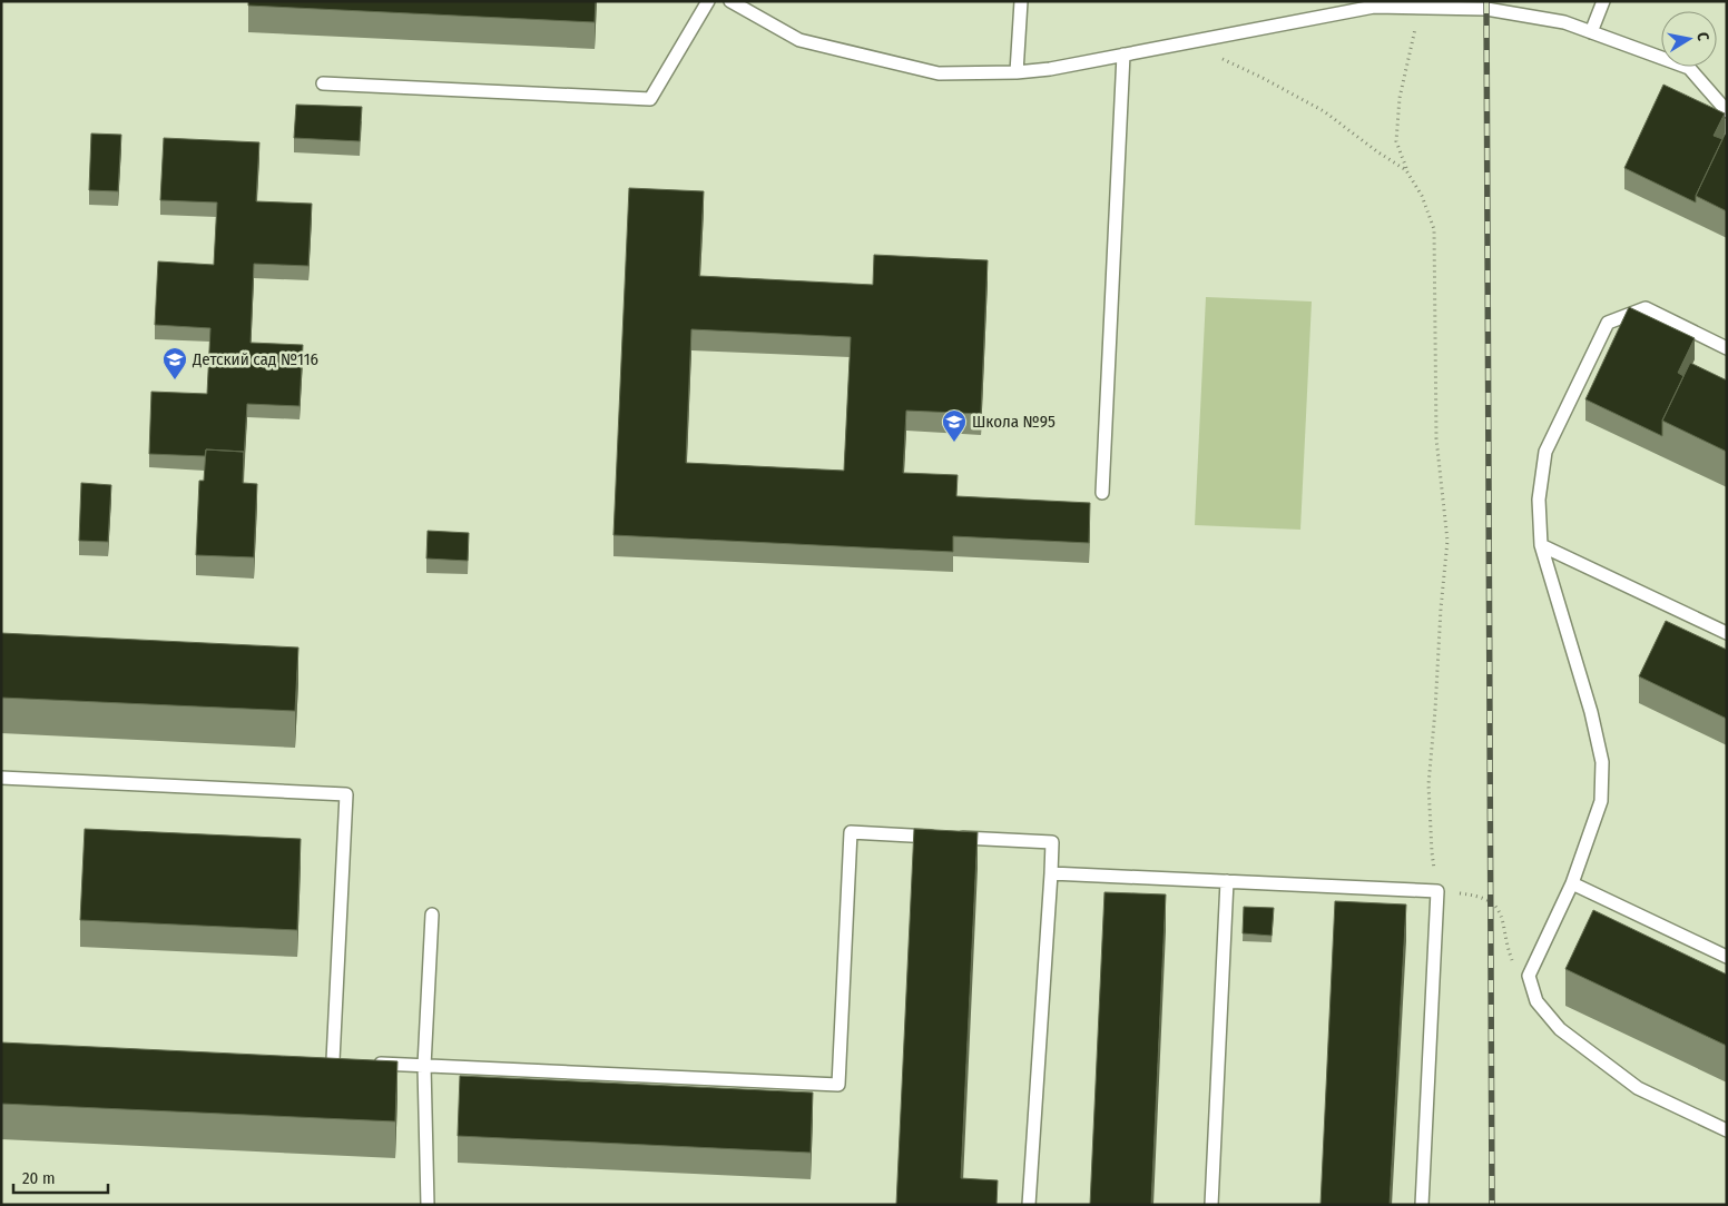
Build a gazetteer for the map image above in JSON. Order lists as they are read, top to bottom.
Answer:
{
  "places": {
    "school or university": ["Детский сад №116", "Школа №95"]
  },
  "scale_bar": "20 m",
  "north": "right"
}
